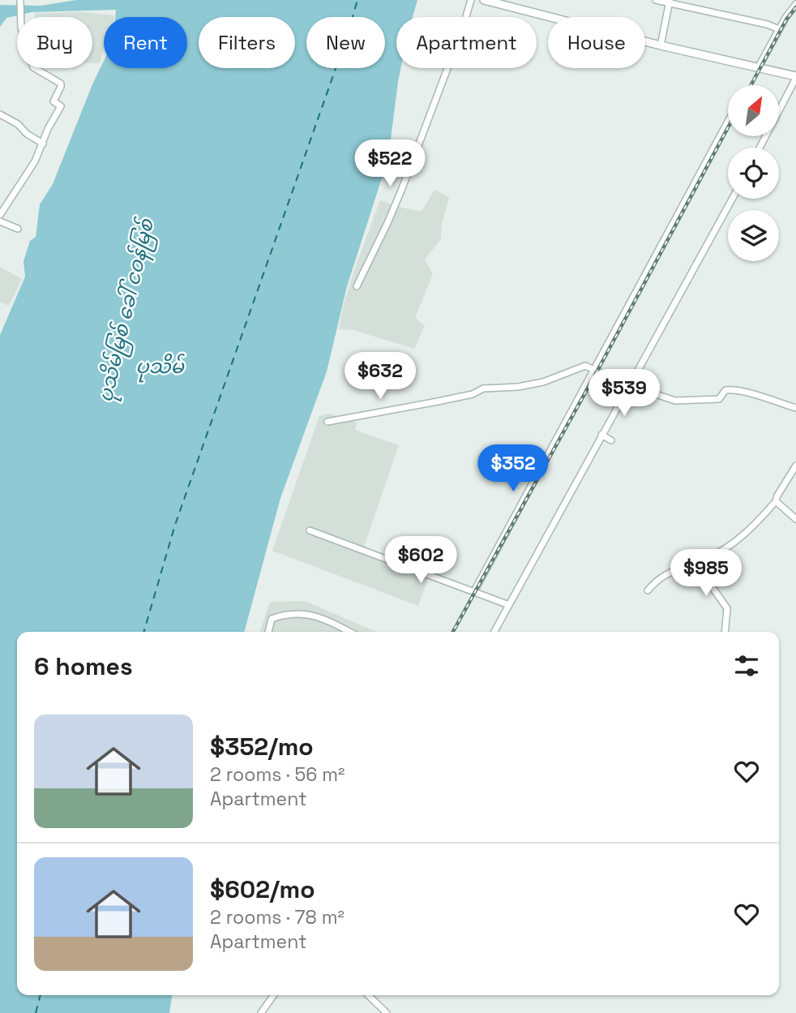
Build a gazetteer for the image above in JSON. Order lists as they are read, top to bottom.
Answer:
{
  "water": ["ပုသိမ်မြစ် ခေါ် ငဝန်မြစ်", "ပုသိမ်"],
  "north": "top right",
  "page": {
    "chip": [
      "Buy",
      "Rent",
      "Filters",
      "New",
      "Apartment",
      "House"
    ],
    "price": [
      "$522",
      "$632",
      "$539",
      "$352",
      "$602",
      "$985"
    ],
    "heading": "6 homes",
    "list": [
      {
        "name": "$352/mo",
        "note": "2 rooms · 56 m² · Apartment"
      },
      {
        "name": "$602/mo",
        "note": "2 rooms · 78 m² · Apartment"
      }
    ]
  }
}
